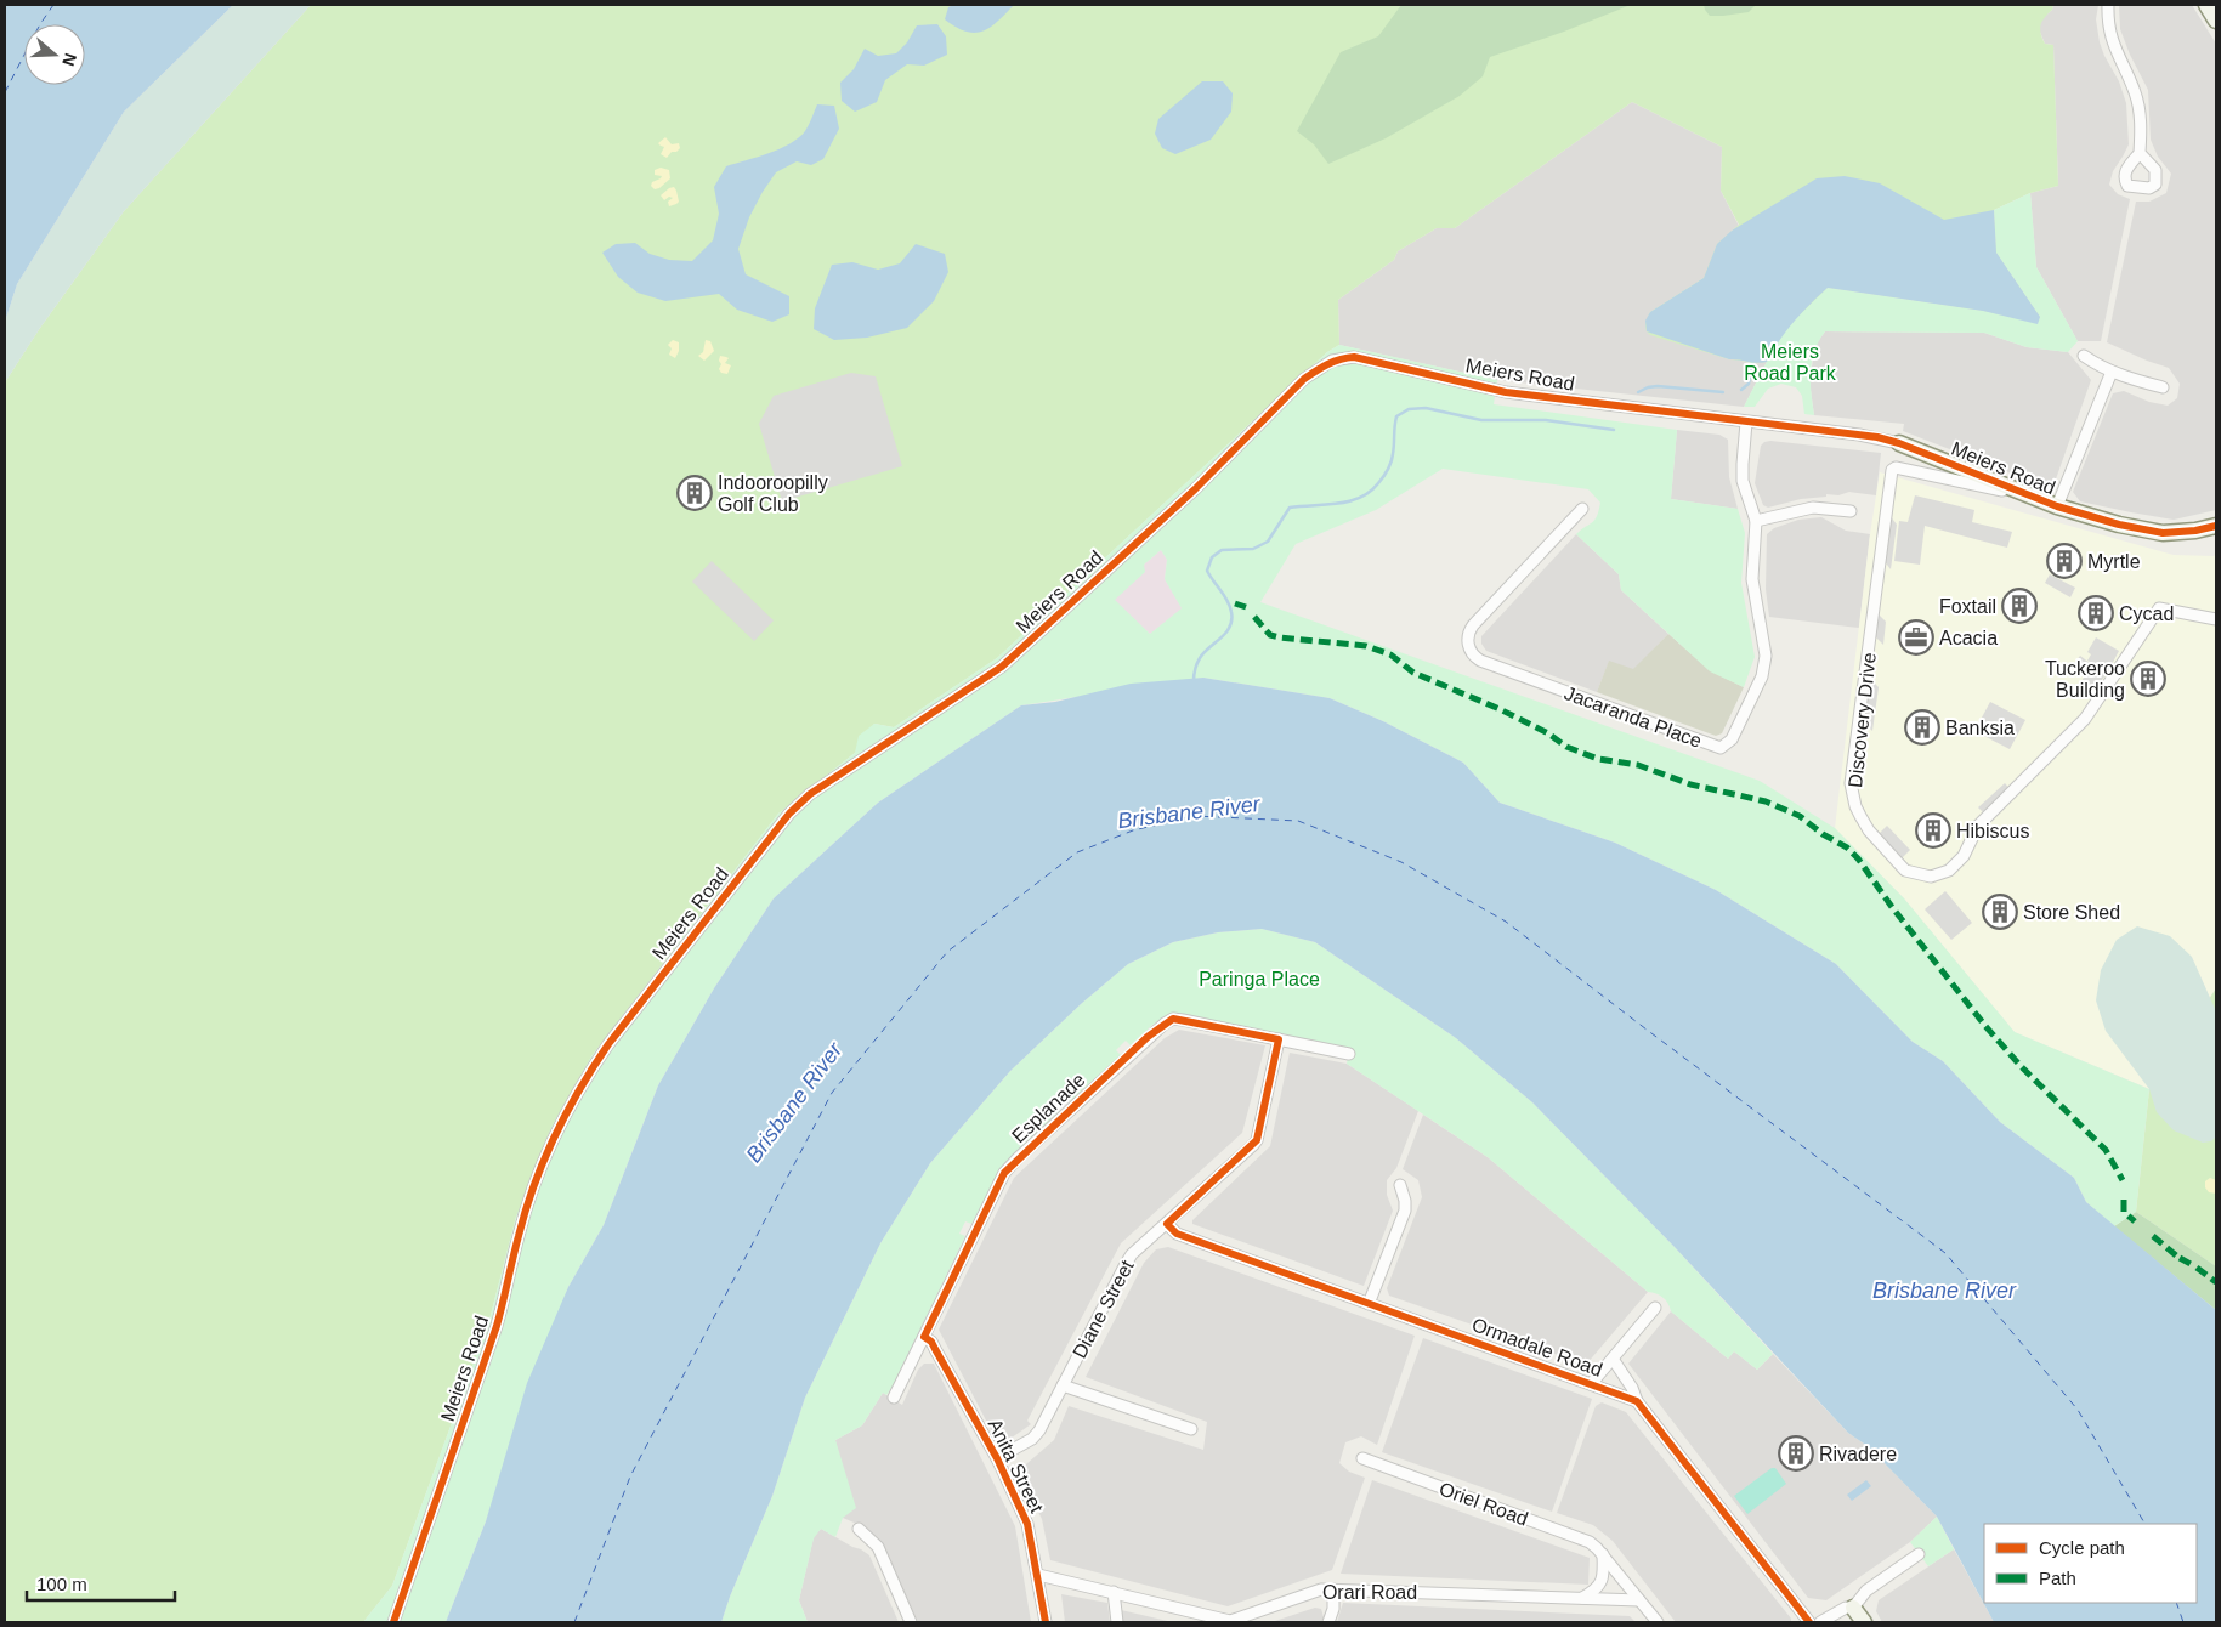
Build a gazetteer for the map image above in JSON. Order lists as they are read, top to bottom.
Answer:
{
  "streets": {
    "street": [
      "Meiers Road",
      "Jacaranda Place",
      "Discovery Drive",
      "Esplanade",
      "Diane Street",
      "Ormadale Road",
      "Anita Street",
      "Oriel Road",
      "Orari Road"
    ]
  },
  "crossings": [
    ["Meiers Road", "Jacaranda Place"],
    ["Meiers Road", "Discovery Drive"],
    ["Esplanade", "Diane Street"],
    ["Esplanade", "Anita Street"],
    ["Diane Street", "Ormadale Road"],
    ["Diane Street", "Anita Street"],
    ["Anita Street", "Orari Road"],
    ["Oriel Road", "Orari Road"]
  ],
  "water": ["Brisbane River"],
  "parks": ["Meiers Road Park", "Paringa Place"],
  "places": {
    "building": [
      "Indooroopilly Golf Club",
      "Myrtle",
      "Foxtail",
      "Cycad",
      "Tuckeroo Building",
      "Banksia",
      "Hibiscus",
      "Store Shed",
      "Rivadere"
    ],
    "office": ["Acacia"]
  },
  "legend": ["Cycle path", "Path"],
  "scale_bar": "100 m",
  "north": "right"
}
